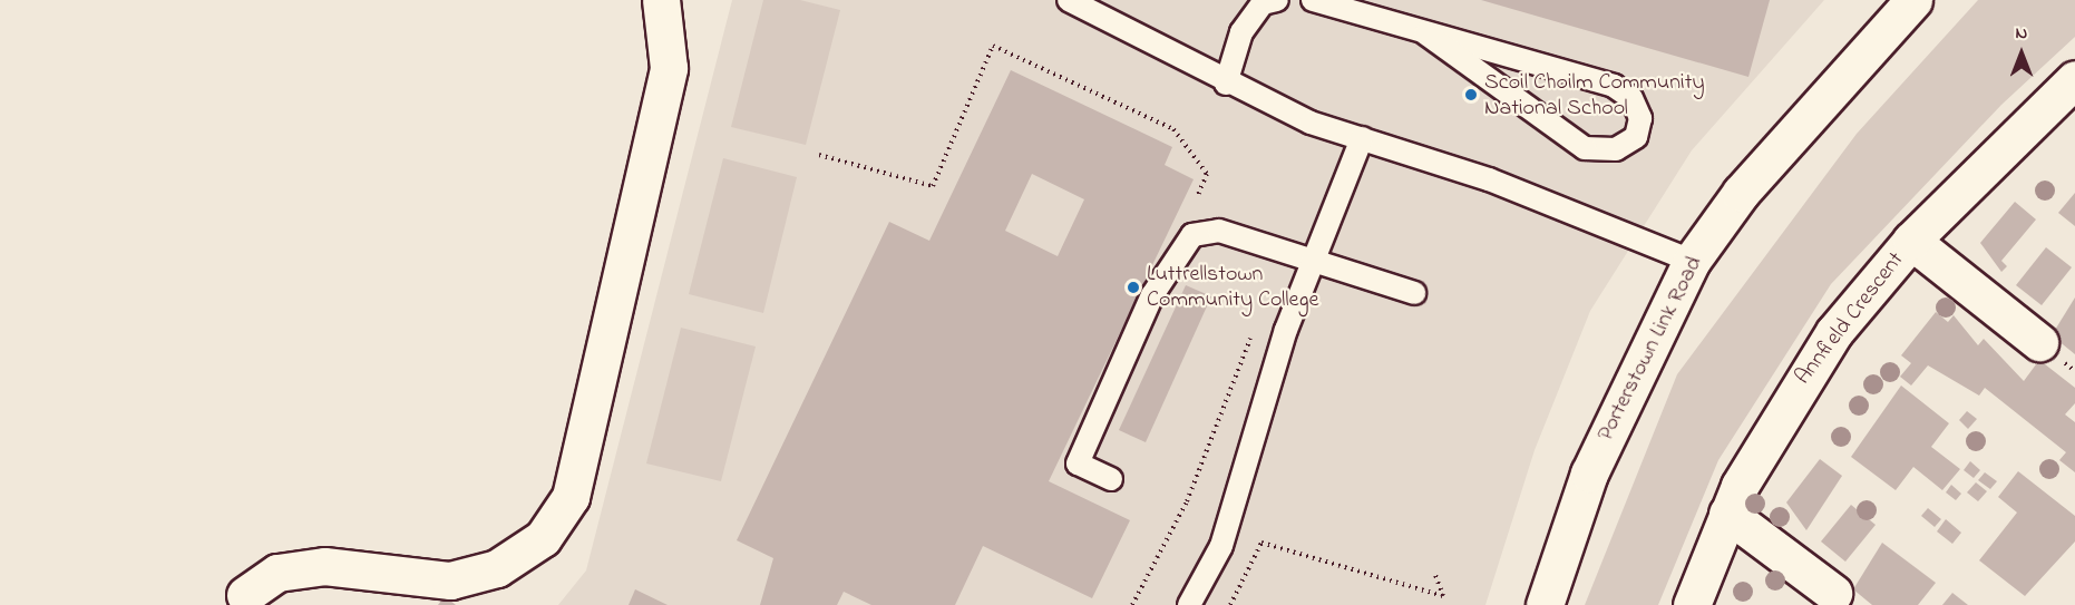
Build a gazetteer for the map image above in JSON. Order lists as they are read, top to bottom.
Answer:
{
  "streets": {
    "street": ["Annfield Crescent", "Porterstown Link Road"]
  },
  "places": ["Scoil Choilm Community National School", "Luttrellstown Community College"],
  "north": "top"
}
